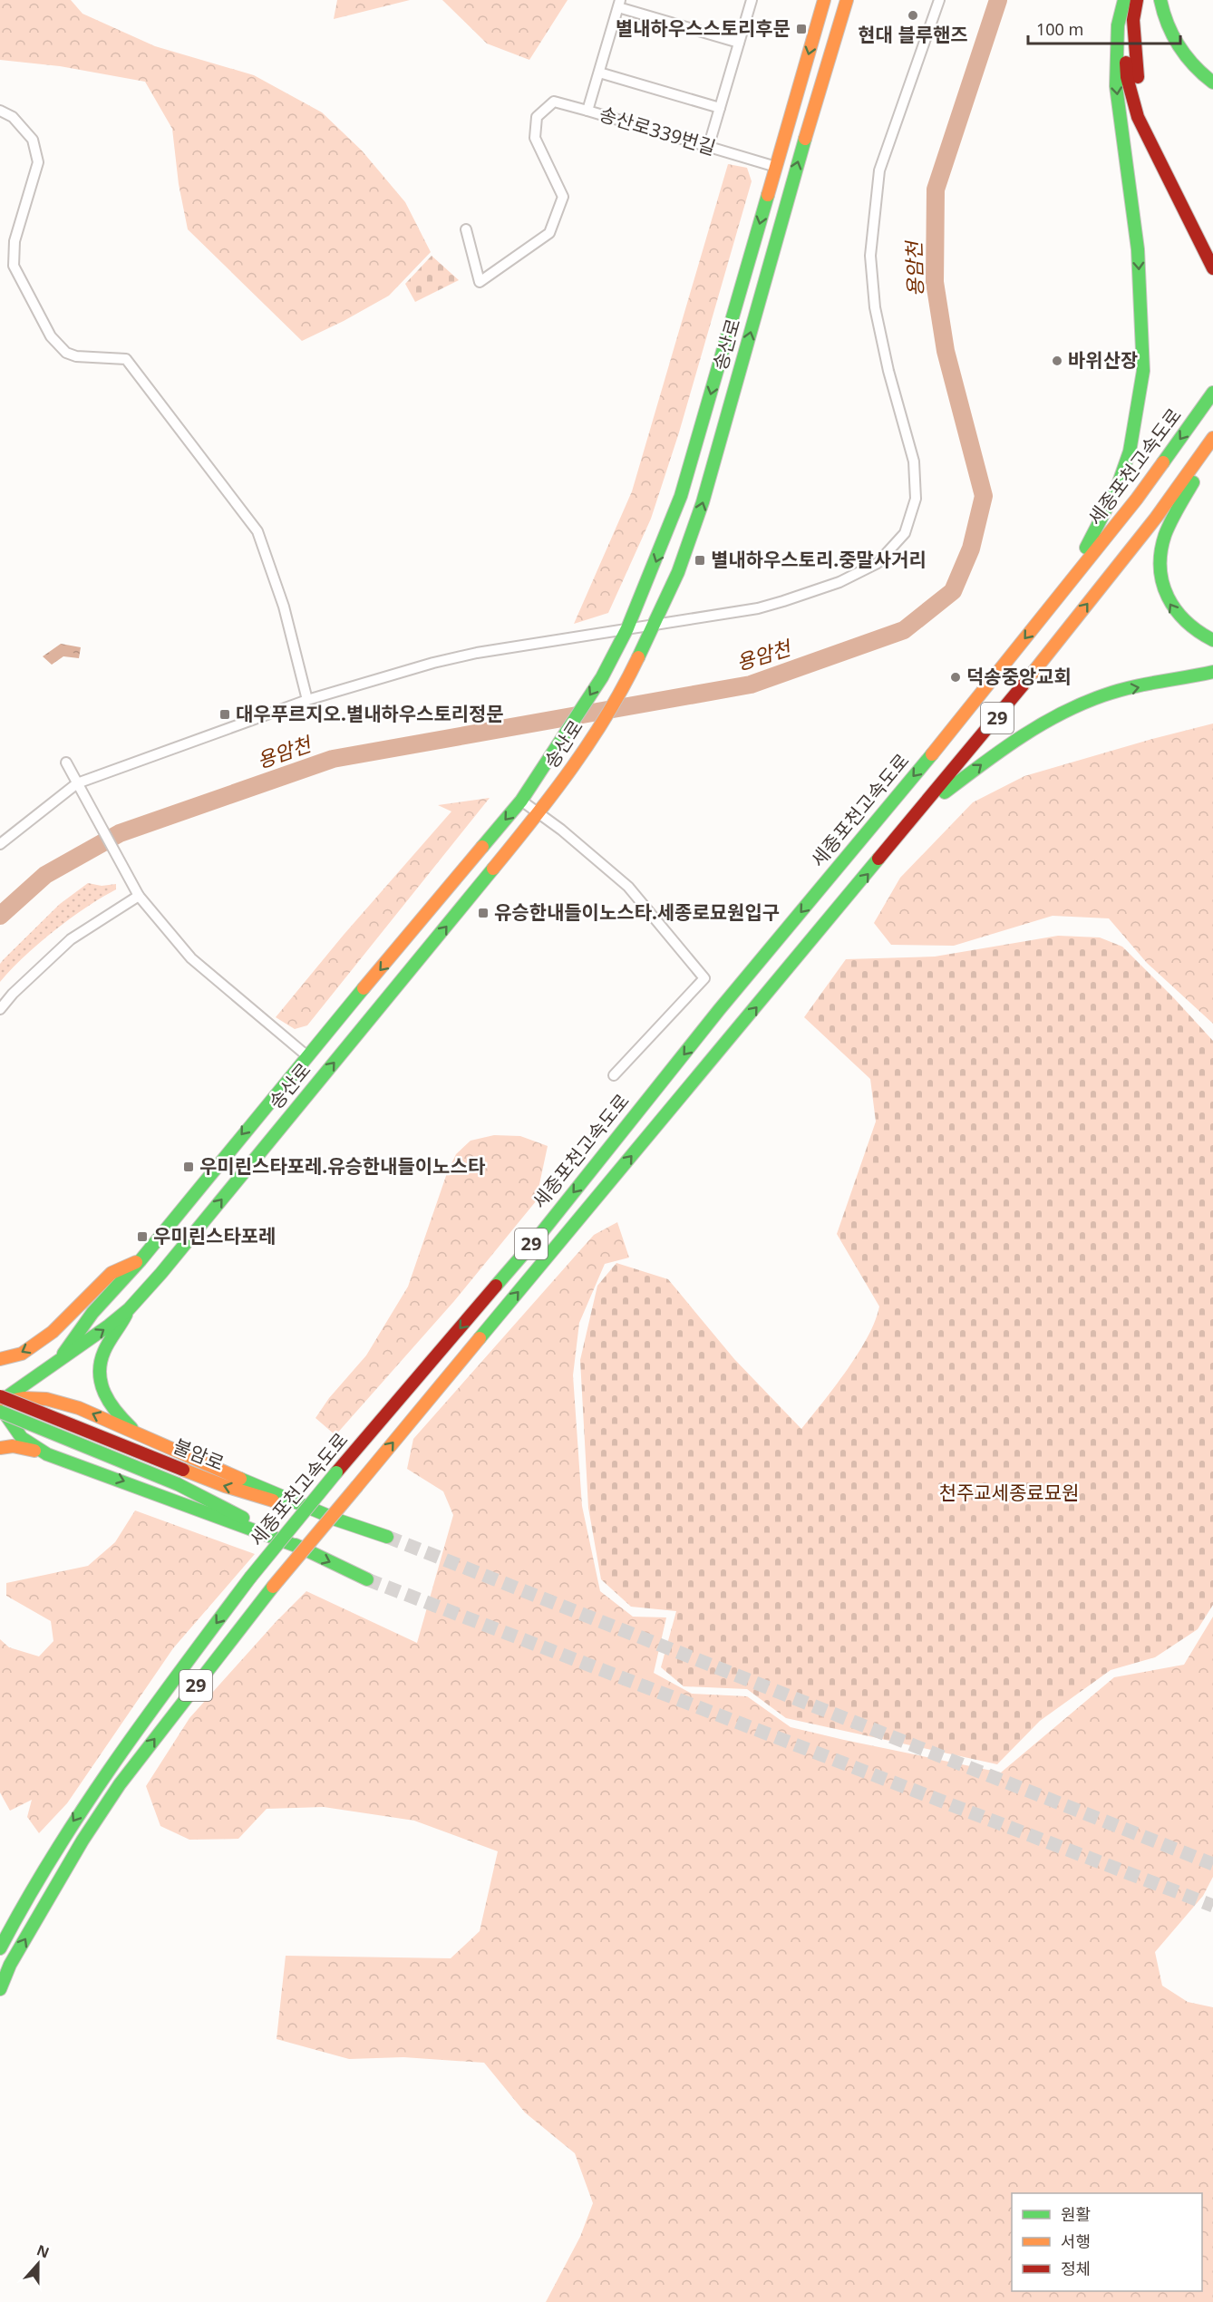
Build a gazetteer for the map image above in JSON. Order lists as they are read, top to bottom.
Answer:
{
  "streets": {
    "main road": [
      "송산로",
      "세종포천고속도로",
      "29",
      "불암로"
    ],
    "street": ["송산로339번길"]
  },
  "crossings": [
    ["송산로339번길", "송산로"]
  ],
  "water": ["용암천"],
  "parks": ["천주교세종료묘원"],
  "places": {
    "other": ["현대 블루핸즈", "바위산장", "덕송중앙교회"],
    "transit": [
      "별내하우스스토리후문",
      "별내하우스토리.중말사거리",
      "대우푸르지오.별내하우스토리정문",
      "유승한내들이노스타.세종로묘원입구",
      "우미린스타포레.유승한내들이노스타",
      "우미린스타포레"
    ]
  },
  "legend": ["원활", "서행", "정체"],
  "scale_bar": "100 m",
  "north": "top"
}
